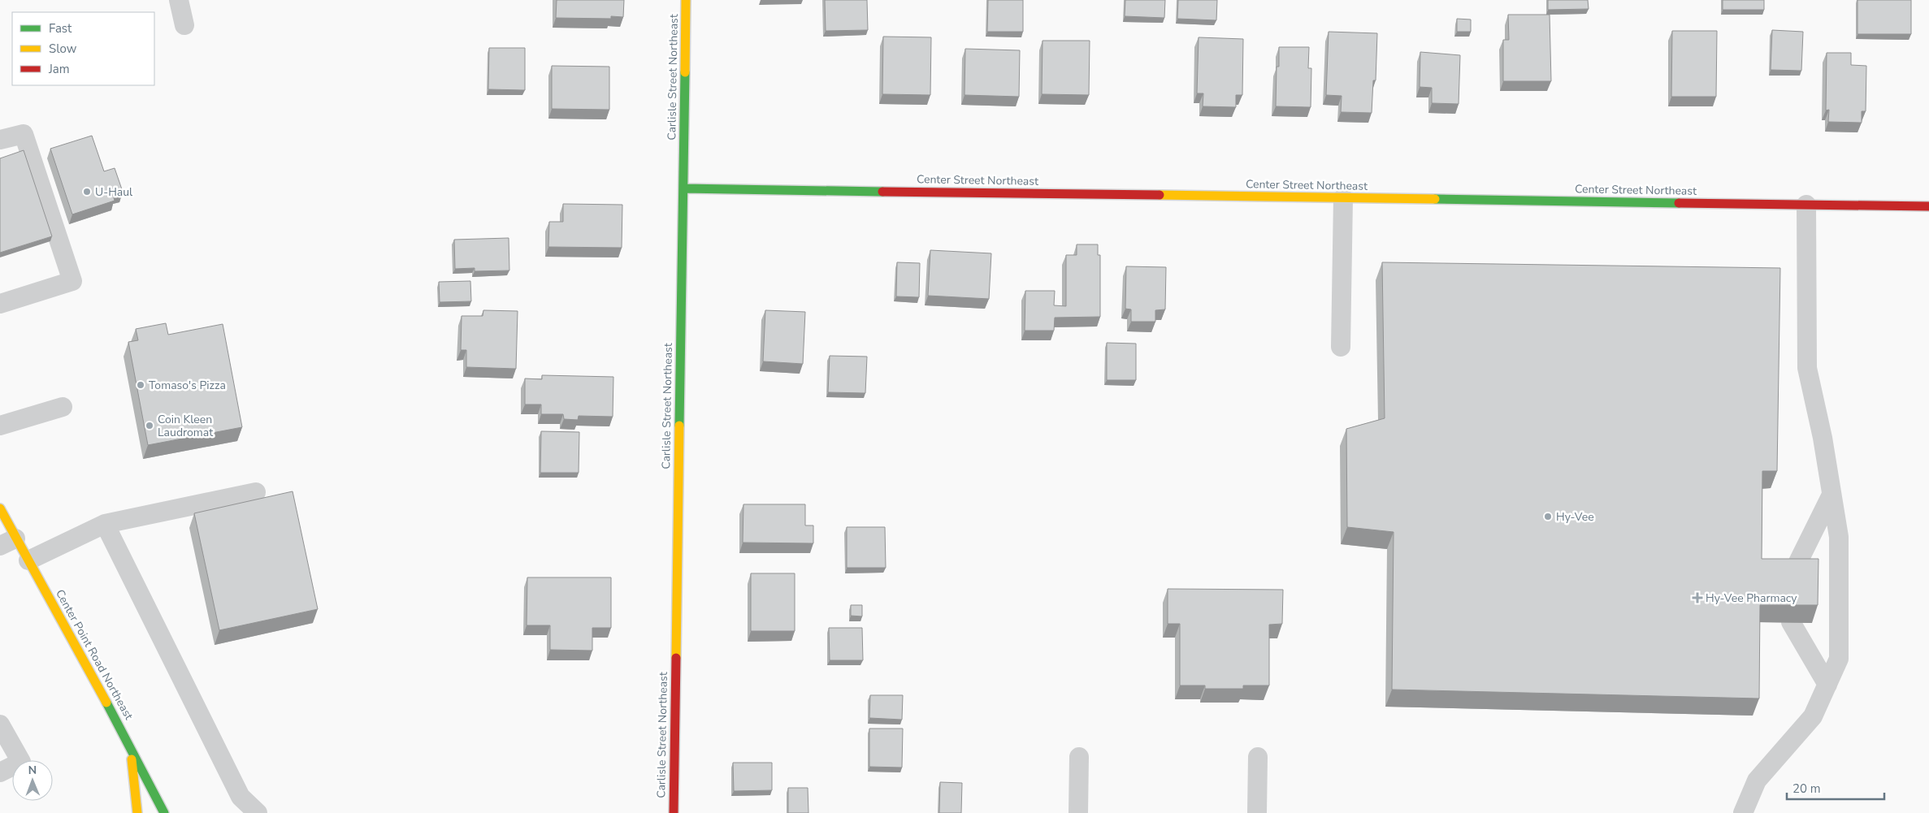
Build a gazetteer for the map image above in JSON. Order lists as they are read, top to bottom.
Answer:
{
  "streets": {
    "street": ["Carlisle Street Northeast", "Center Street Northeast", "Center Point Road Northeast"]
  },
  "crossings": [
    ["Carlisle Street Northeast", "Center Street Northeast"]
  ],
  "places": {
    "other": [
      "U-Haul",
      "Tomaso's Pizza",
      "Coin Kleen Laudromat",
      "Hy-Vee"
    ],
    "health": ["Hy-Vee Pharmacy"]
  },
  "legend": ["Fast", "Slow", "Jam"],
  "scale_bar": "20 m",
  "north": "top"
}
